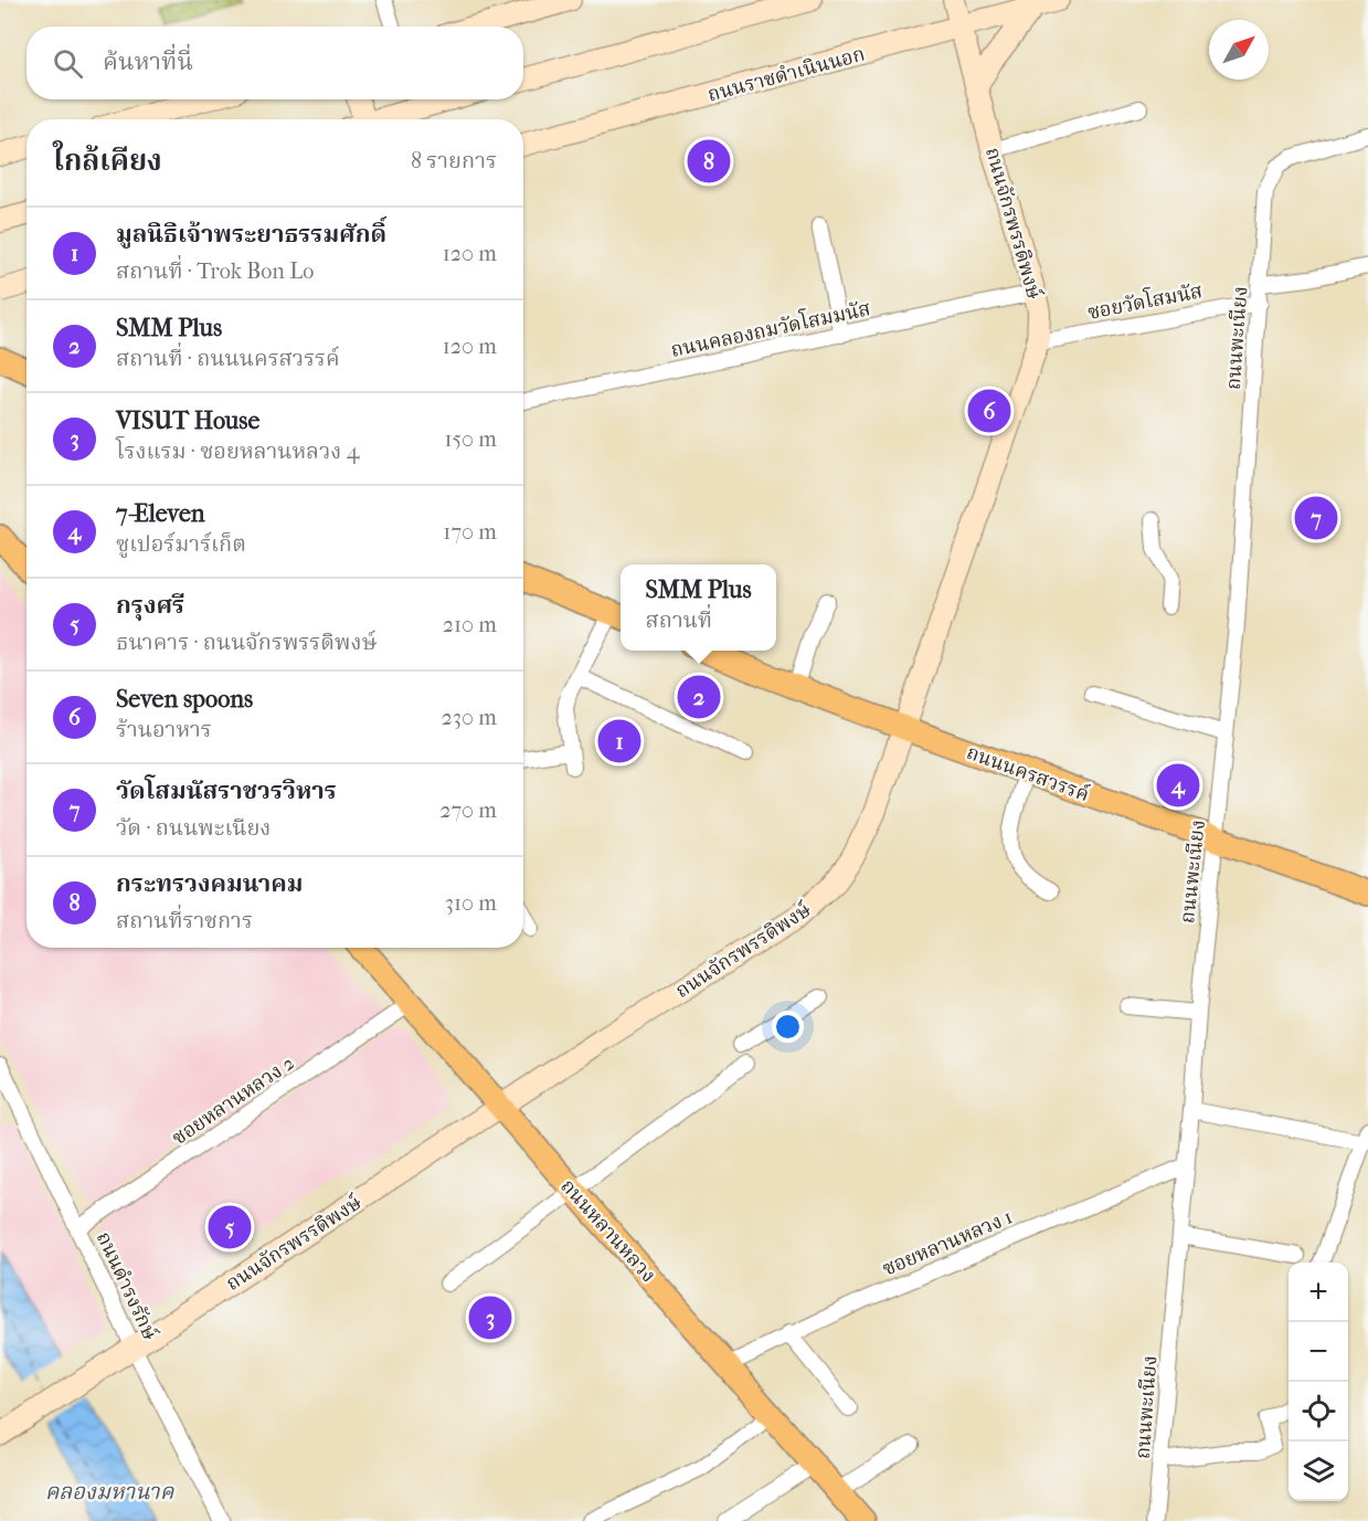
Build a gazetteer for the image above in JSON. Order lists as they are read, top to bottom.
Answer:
{
  "streets": {
    "main road": [
      "ถนนราชดำเนินนอก",
      "ถนนจักรพรรดิพงษ์",
      "ถนนนครสวรรค์",
      "ถนนหลานหลวง"
    ],
    "street": [
      "ซอยวัดโสมนัส",
      "ถนนคลองถมวัดโสมมนัส",
      "ถนนพะเนียง",
      "ซอยหลานหลวง 2",
      "ซอยหลานหลวง 1",
      "ถนนดำรงรักษ์"
    ]
  },
  "crossings": [
    ["ถนนราชดำเนินนอก", "ถนนจักรพรรดิพงษ์"],
    ["ถนนจักรพรรดิพงษ์", "ซอยวัดโสมนัส"],
    ["ถนนจักรพรรดิพงษ์", "ถนนคลองถมวัดโสมมนัส"],
    ["ถนนจักรพรรดิพงษ์", "ถนนนครสวรรค์"],
    ["ถนนจักรพรรดิพงษ์", "ถนนหลานหลวง"],
    ["ถนนจักรพรรดิพงษ์", "ถนนดำรงรักษ์"],
    ["ซอยวัดโสมนัส", "ถนนพะเนียง"],
    ["ถนนพะเนียง", "ถนนนครสวรรค์"],
    ["ถนนพะเนียง", "ซอยหลานหลวง 1"],
    ["ซอยหลานหลวง 2", "ถนนหลานหลวง"],
    ["ซอยหลานหลวง 2", "ถนนดำรงรักษ์"],
    ["ถนนหลานหลวง", "ซอยหลานหลวง 1"]
  ],
  "water": ["คลองมหานาค"],
  "north": "top right",
  "page": {
    "search": "ค้นหาที่นี่",
    "heading": ["ใกล้เคียง", "8 รายการ"],
    "pins": [
      "8",
      "6",
      "7",
      "2",
      "1",
      "4",
      "5",
      "3"
    ],
    "list": [
      {
        "mark": "1",
        "name": "มูลนิธิเจ้าพระยาธรรมศักดิ์",
        "note": "สถานที่ · Trok Bon Lo",
        "value": "120 m"
      },
      {
        "mark": "2",
        "name": "SMM Plus",
        "note": "สถานที่ · ถนนนครสวรรค์",
        "value": "120 m"
      },
      {
        "mark": "3",
        "name": "VISUT House",
        "note": "โรงแรม · ซอยหลานหลวง 4",
        "value": "150 m"
      },
      {
        "mark": "4",
        "name": "7-Eleven",
        "note": "ซูเปอร์มาร์เก็ต",
        "value": "170 m"
      },
      {
        "mark": "5",
        "name": "กรุงศรี",
        "note": "ธนาคาร · ถนนจักรพรรดิพงษ์",
        "value": "210 m"
      },
      {
        "mark": "6",
        "name": "Seven spoons",
        "note": "ร้านอาหาร",
        "value": "230 m"
      },
      {
        "mark": "7",
        "name": "วัดโสมนัสราชวรวิหาร",
        "note": "วัด · ถนนพะเนียง",
        "value": "270 m"
      },
      {
        "mark": "8",
        "name": "กระทรวงคมนาคม",
        "note": "สถานที่ราชการ",
        "value": "310 m"
      }
    ],
    "popup": ["SMM Plus", "สถานที่"],
    "map_buttons": ["+", "−"]
  }
}
